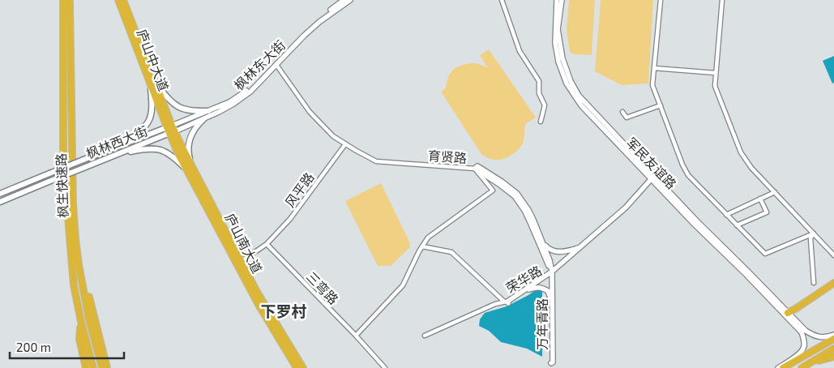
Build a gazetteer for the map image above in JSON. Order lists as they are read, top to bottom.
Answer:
{
  "streets": {
    "highway": ["庐山中大道", "枫生快速路", "庐山南大道"],
    "main road": ["枫林西大街"],
    "street": [
      "枫林东大街",
      "育贤路",
      "军民友谊路",
      "风平路",
      "荣华路",
      "三弯路",
      "万年青路"
    ]
  },
  "crossings": [
    ["庐山中大道", "枫林东大街"],
    ["庐山中大道", "枫林西大街"],
    ["庐山中大道", "庐山南大道"],
    ["枫林东大街", "枫林西大街"],
    ["枫林东大街", "育贤路"],
    ["枫林东大街", "庐山南大道"],
    ["枫林西大街", "庐山南大道"],
    ["育贤路", "风平路"],
    ["育贤路", "三弯路"],
    ["育贤路", "万年青路"],
    ["军民友谊路", "荣华路"],
    ["风平路", "三弯路"],
    ["荣华路", "万年青路"]
  ],
  "districts": ["下罗村"],
  "scale_bar": "200 m"
}
